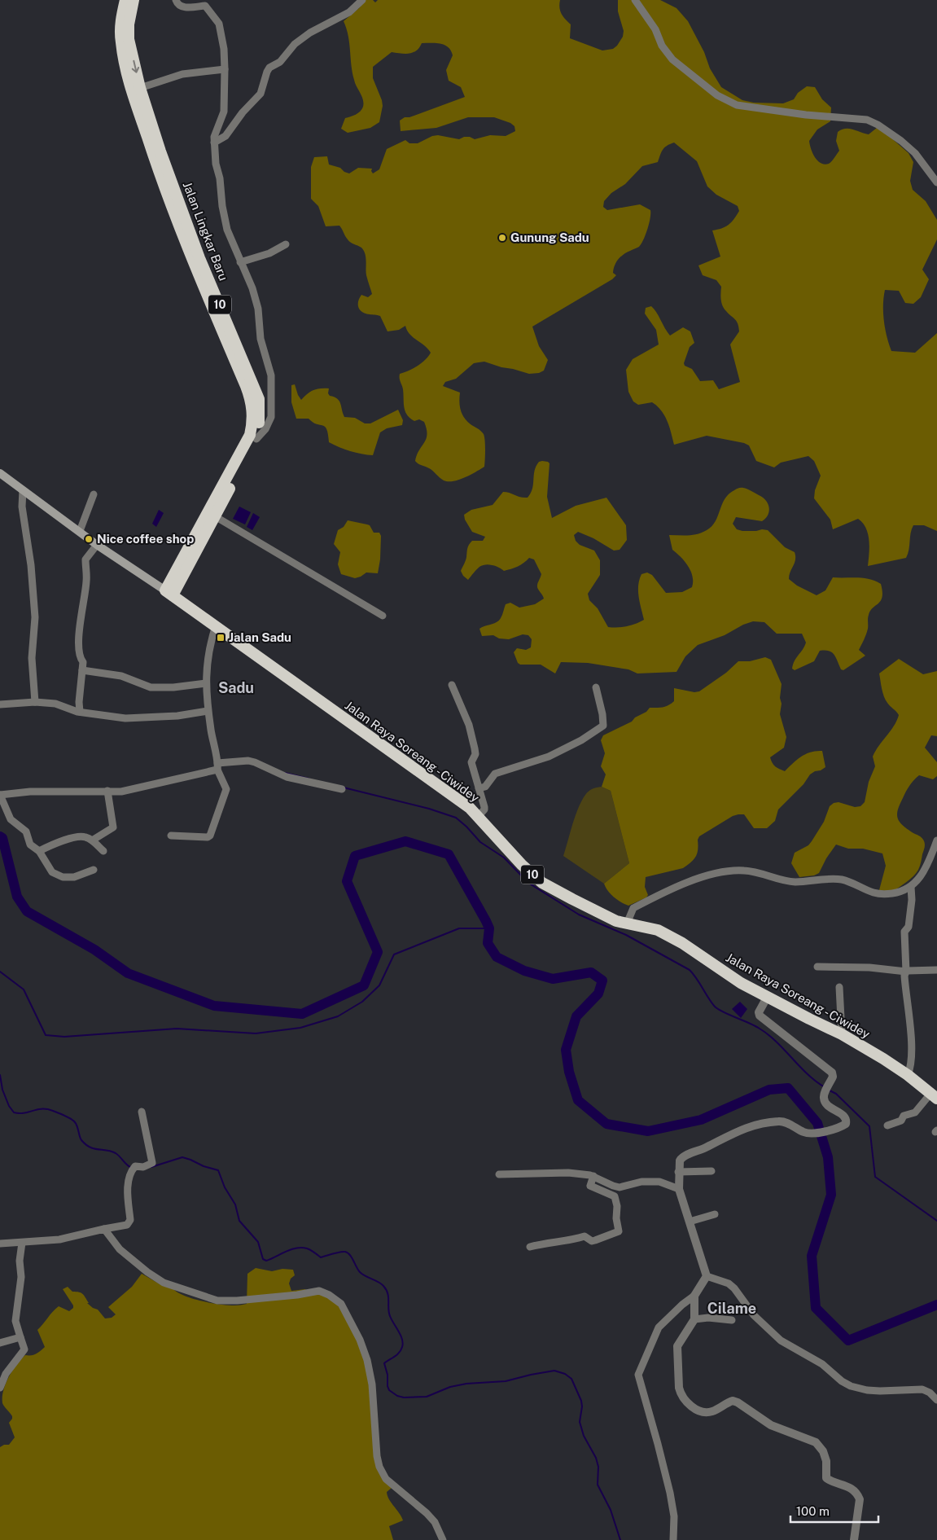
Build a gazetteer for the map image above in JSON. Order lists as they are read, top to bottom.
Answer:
{
  "streets": {
    "highway": ["Jalan Lingkar Baru", "10", "Jalan Raya Soreang - Ciwidey"]
  },
  "crossings": [
    ["Jalan Lingkar Baru", "Jalan Raya Soreang - Ciwidey"]
  ],
  "districts": ["Sadu", "Cilame"],
  "places": {
    "other": ["Gunung Sadu", "Nice coffee shop"],
    "transit": ["Jalan Sadu"]
  },
  "scale_bar": "100 m"
}
